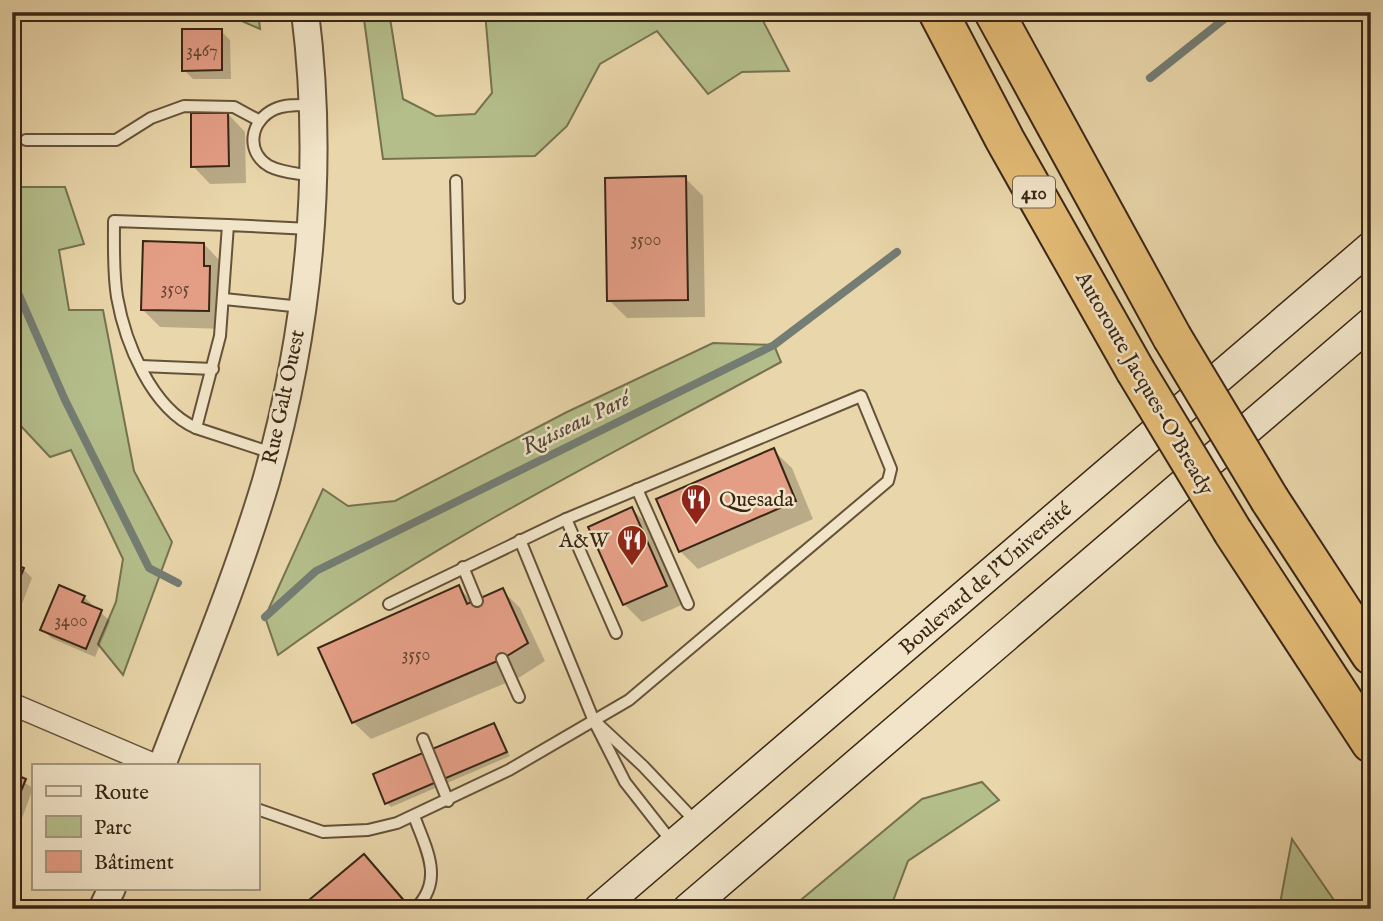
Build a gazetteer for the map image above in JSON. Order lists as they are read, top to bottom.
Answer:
{
  "streets": {
    "highway": ["410", "Autoroute Jacques-O'Bready"],
    "main road": ["Boulevard de l'Université"],
    "street": ["Rue Galt Ouest"]
  },
  "water": ["Ruisseau Paré"],
  "places": {
    "restaurant": ["Quesada", "A&W"]
  },
  "house_numbers": [
    "3467",
    "3500",
    "3505",
    "3400",
    "3550"
  ],
  "legend": ["Route", "Parc", "Bâtiment"]
}
